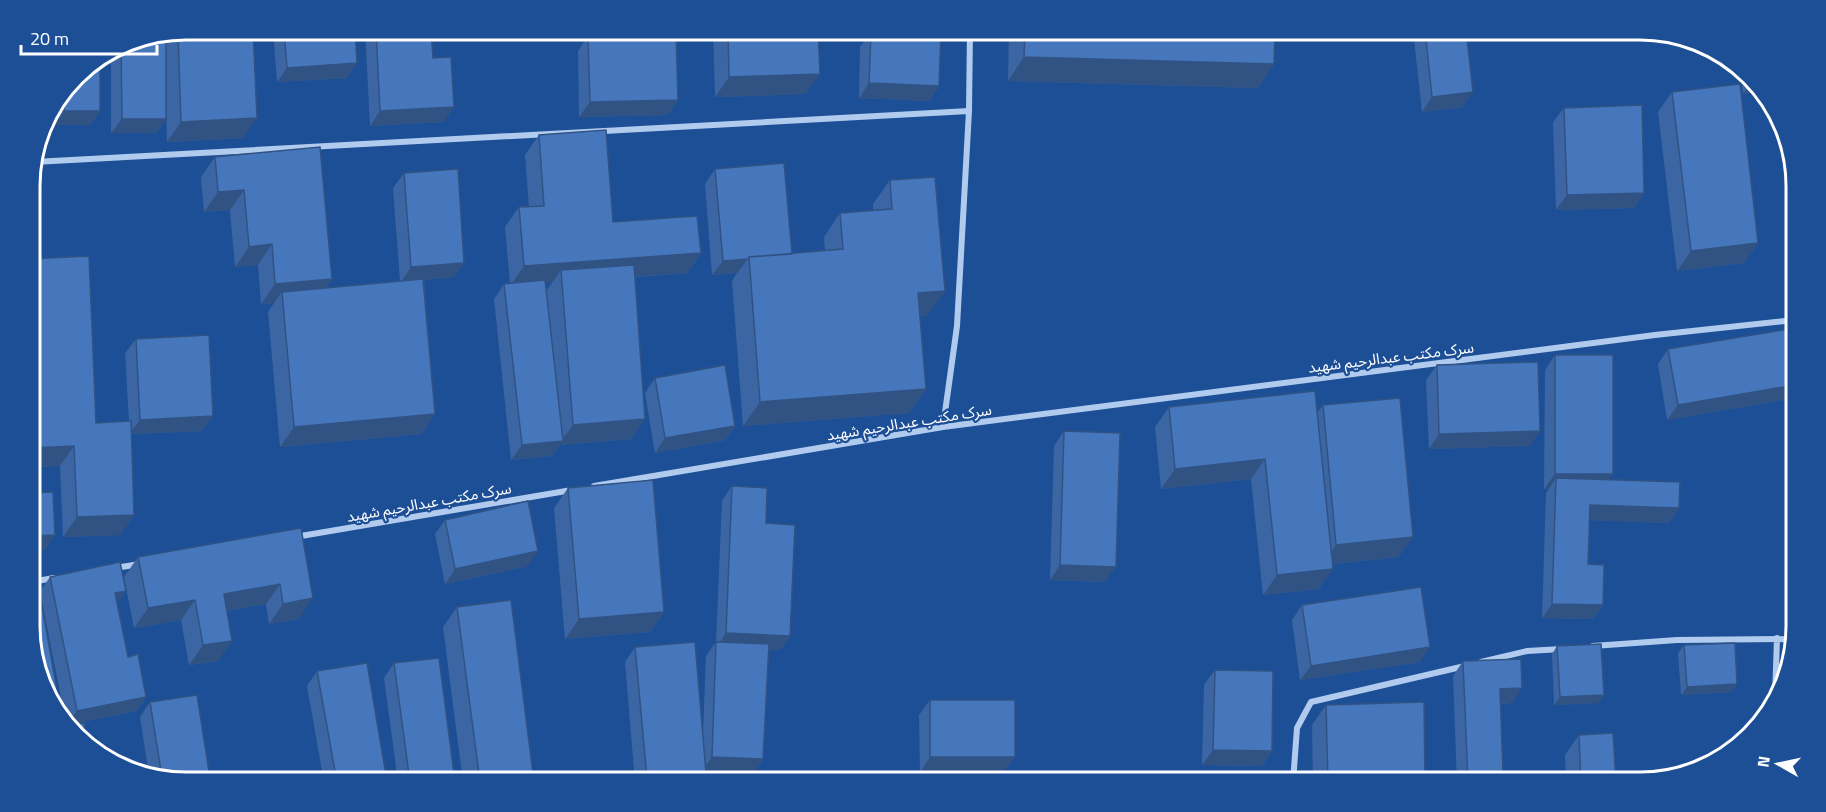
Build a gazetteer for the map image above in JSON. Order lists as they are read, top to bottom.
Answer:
{
  "streets": {
    "street": ["سرک مکتب عبدالرحیم شهید"]
  },
  "scale_bar": "20 m",
  "north": "left"
}
